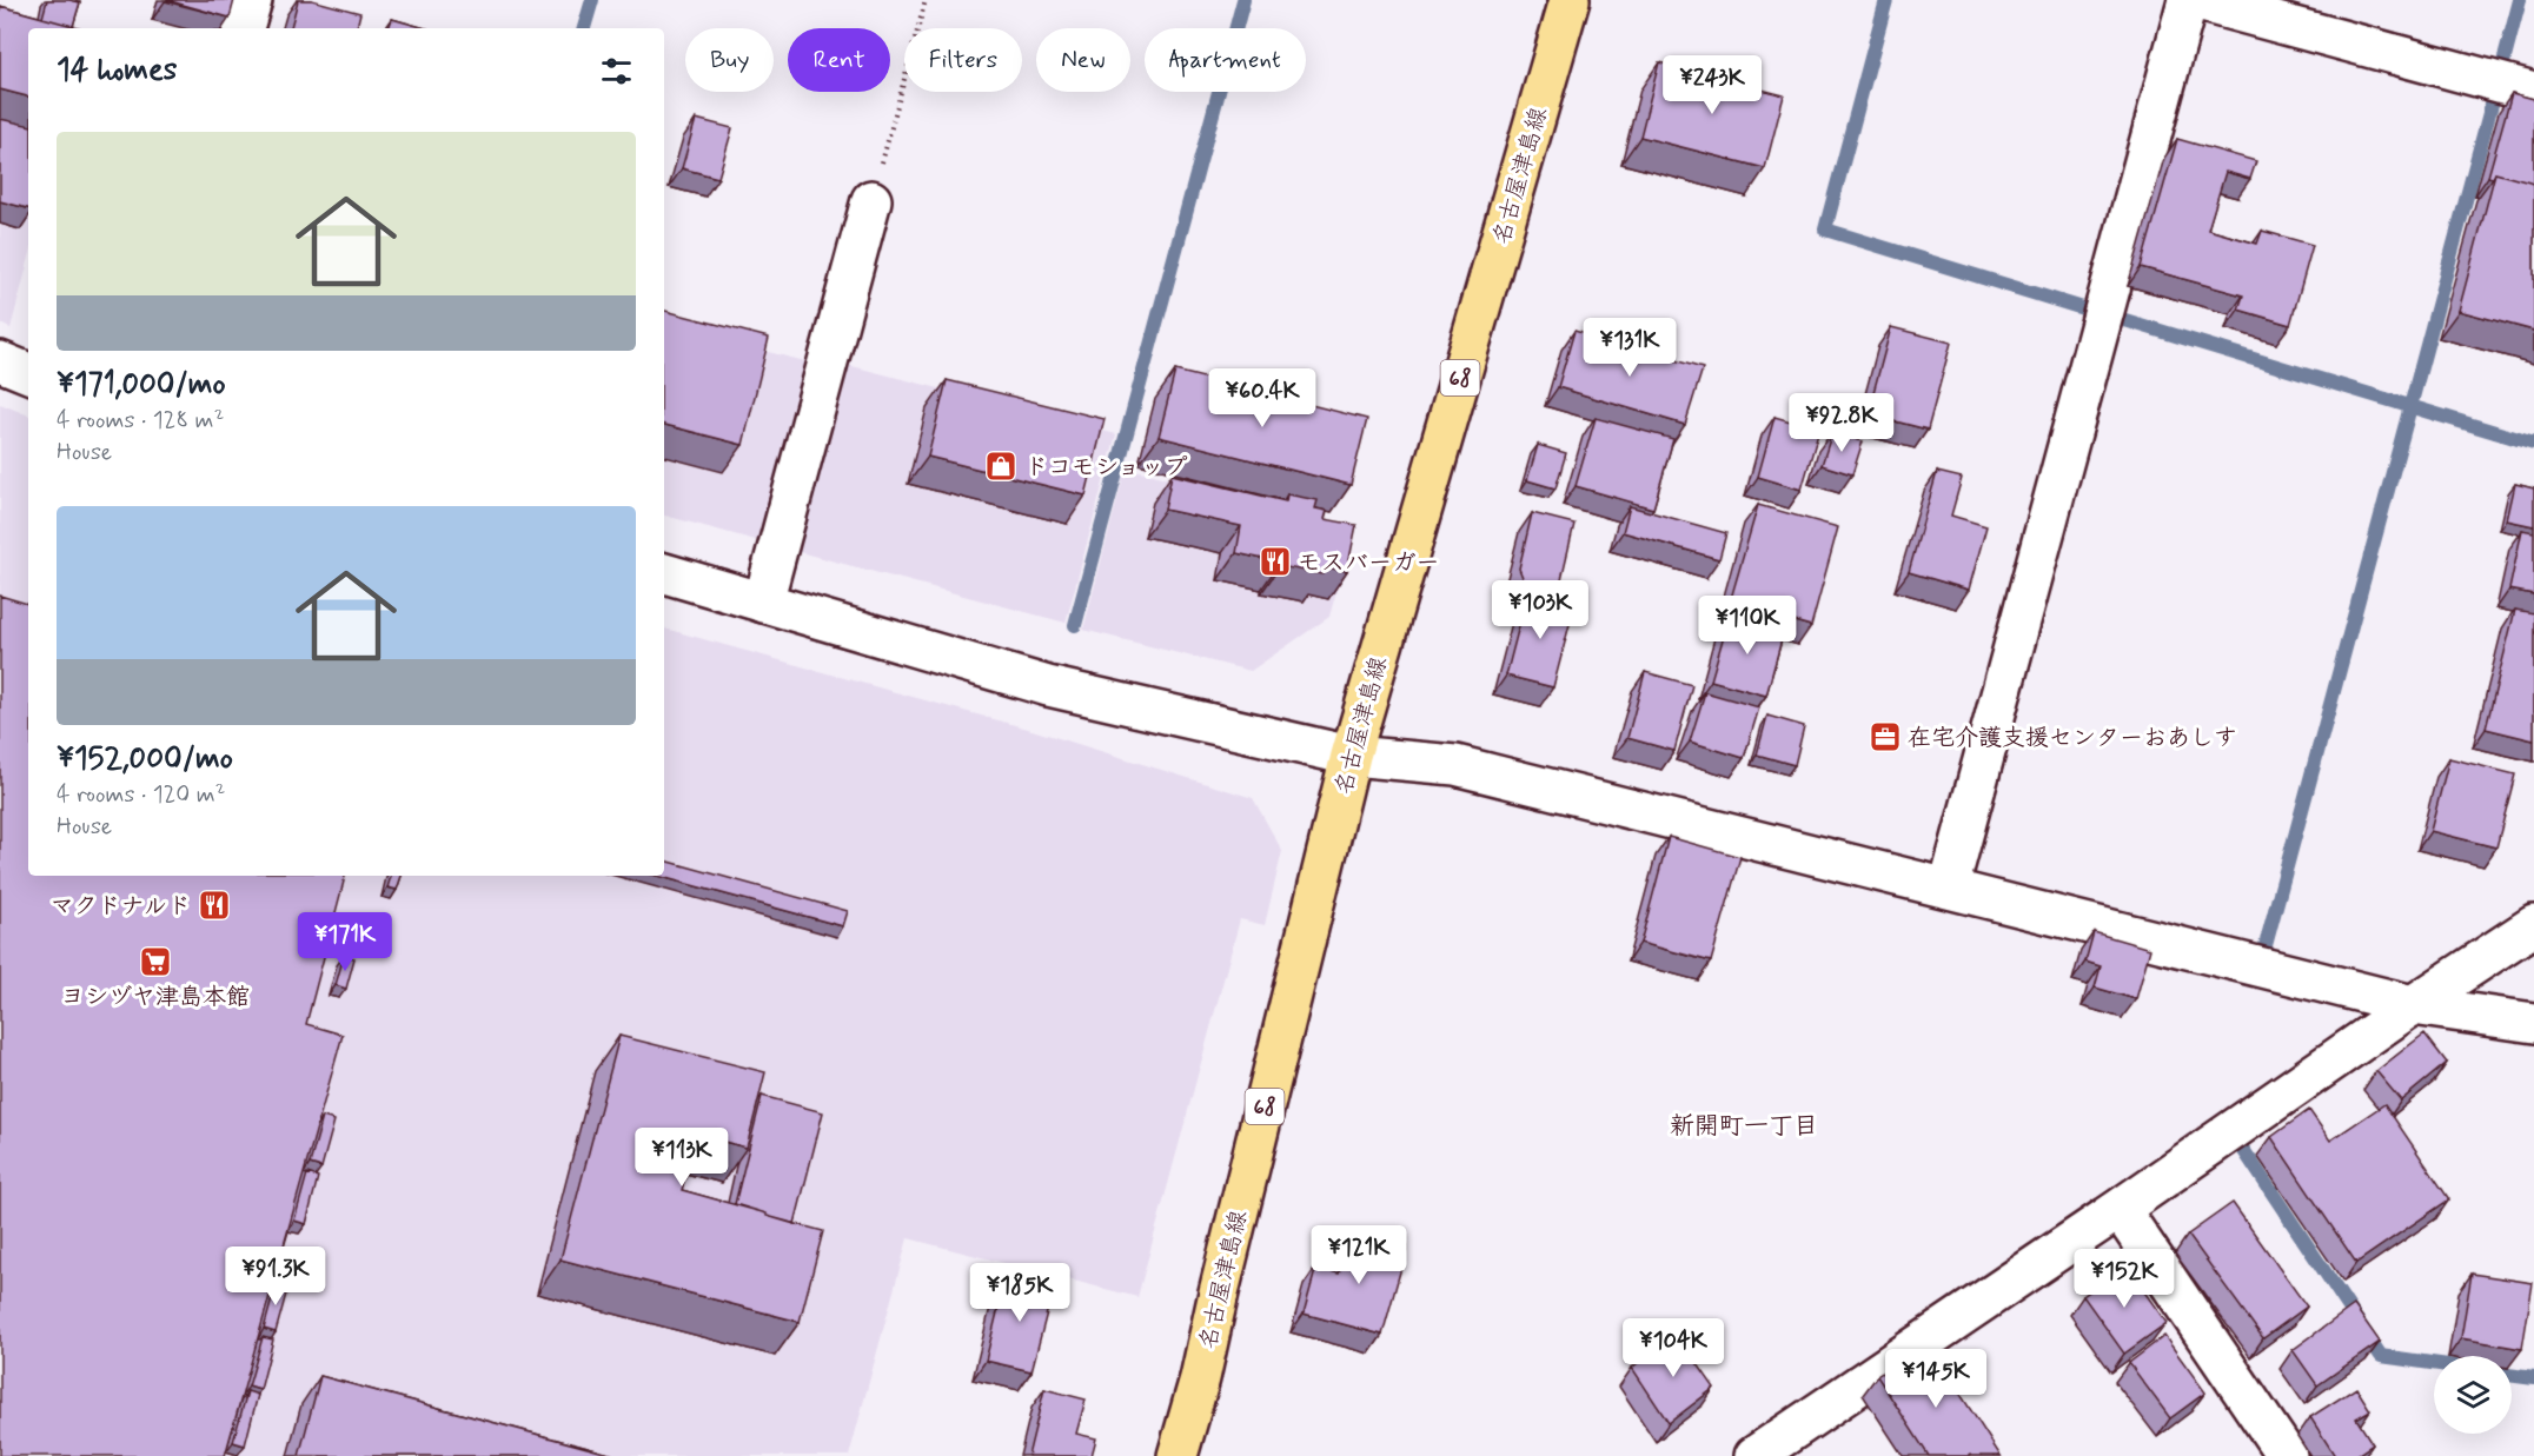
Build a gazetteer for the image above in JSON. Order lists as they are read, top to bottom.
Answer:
{
  "streets": {
    "main road": ["名古屋津島線", "68"]
  },
  "districts": ["新開町一丁目"],
  "places": {
    "shop": ["ドコモショップ"],
    "restaurant": ["モスバーガー", "マクドナルド"],
    "office": ["在宅介護支援センターおあしす"],
    "supermarket": ["ヨシヅヤ津島本館"]
  },
  "page": {
    "chip": [
      "Buy",
      "Rent",
      "Filters",
      "New",
      "Apartment"
    ],
    "heading": "14 homes",
    "price": [
      "¥243K",
      "¥131K",
      "¥60.4K",
      "¥92.8K",
      "¥103K",
      "¥110K",
      "¥171K",
      "¥113K",
      "¥121K",
      "¥91.3K",
      "¥152K",
      "¥185K",
      "¥104K",
      "¥145K"
    ],
    "list": [
      {
        "name": "¥171,000/mo",
        "note": "4 rooms · 128 m² · House"
      },
      {
        "name": "¥152,000/mo",
        "note": "4 rooms · 120 m² · House"
      }
    ]
  }
}
